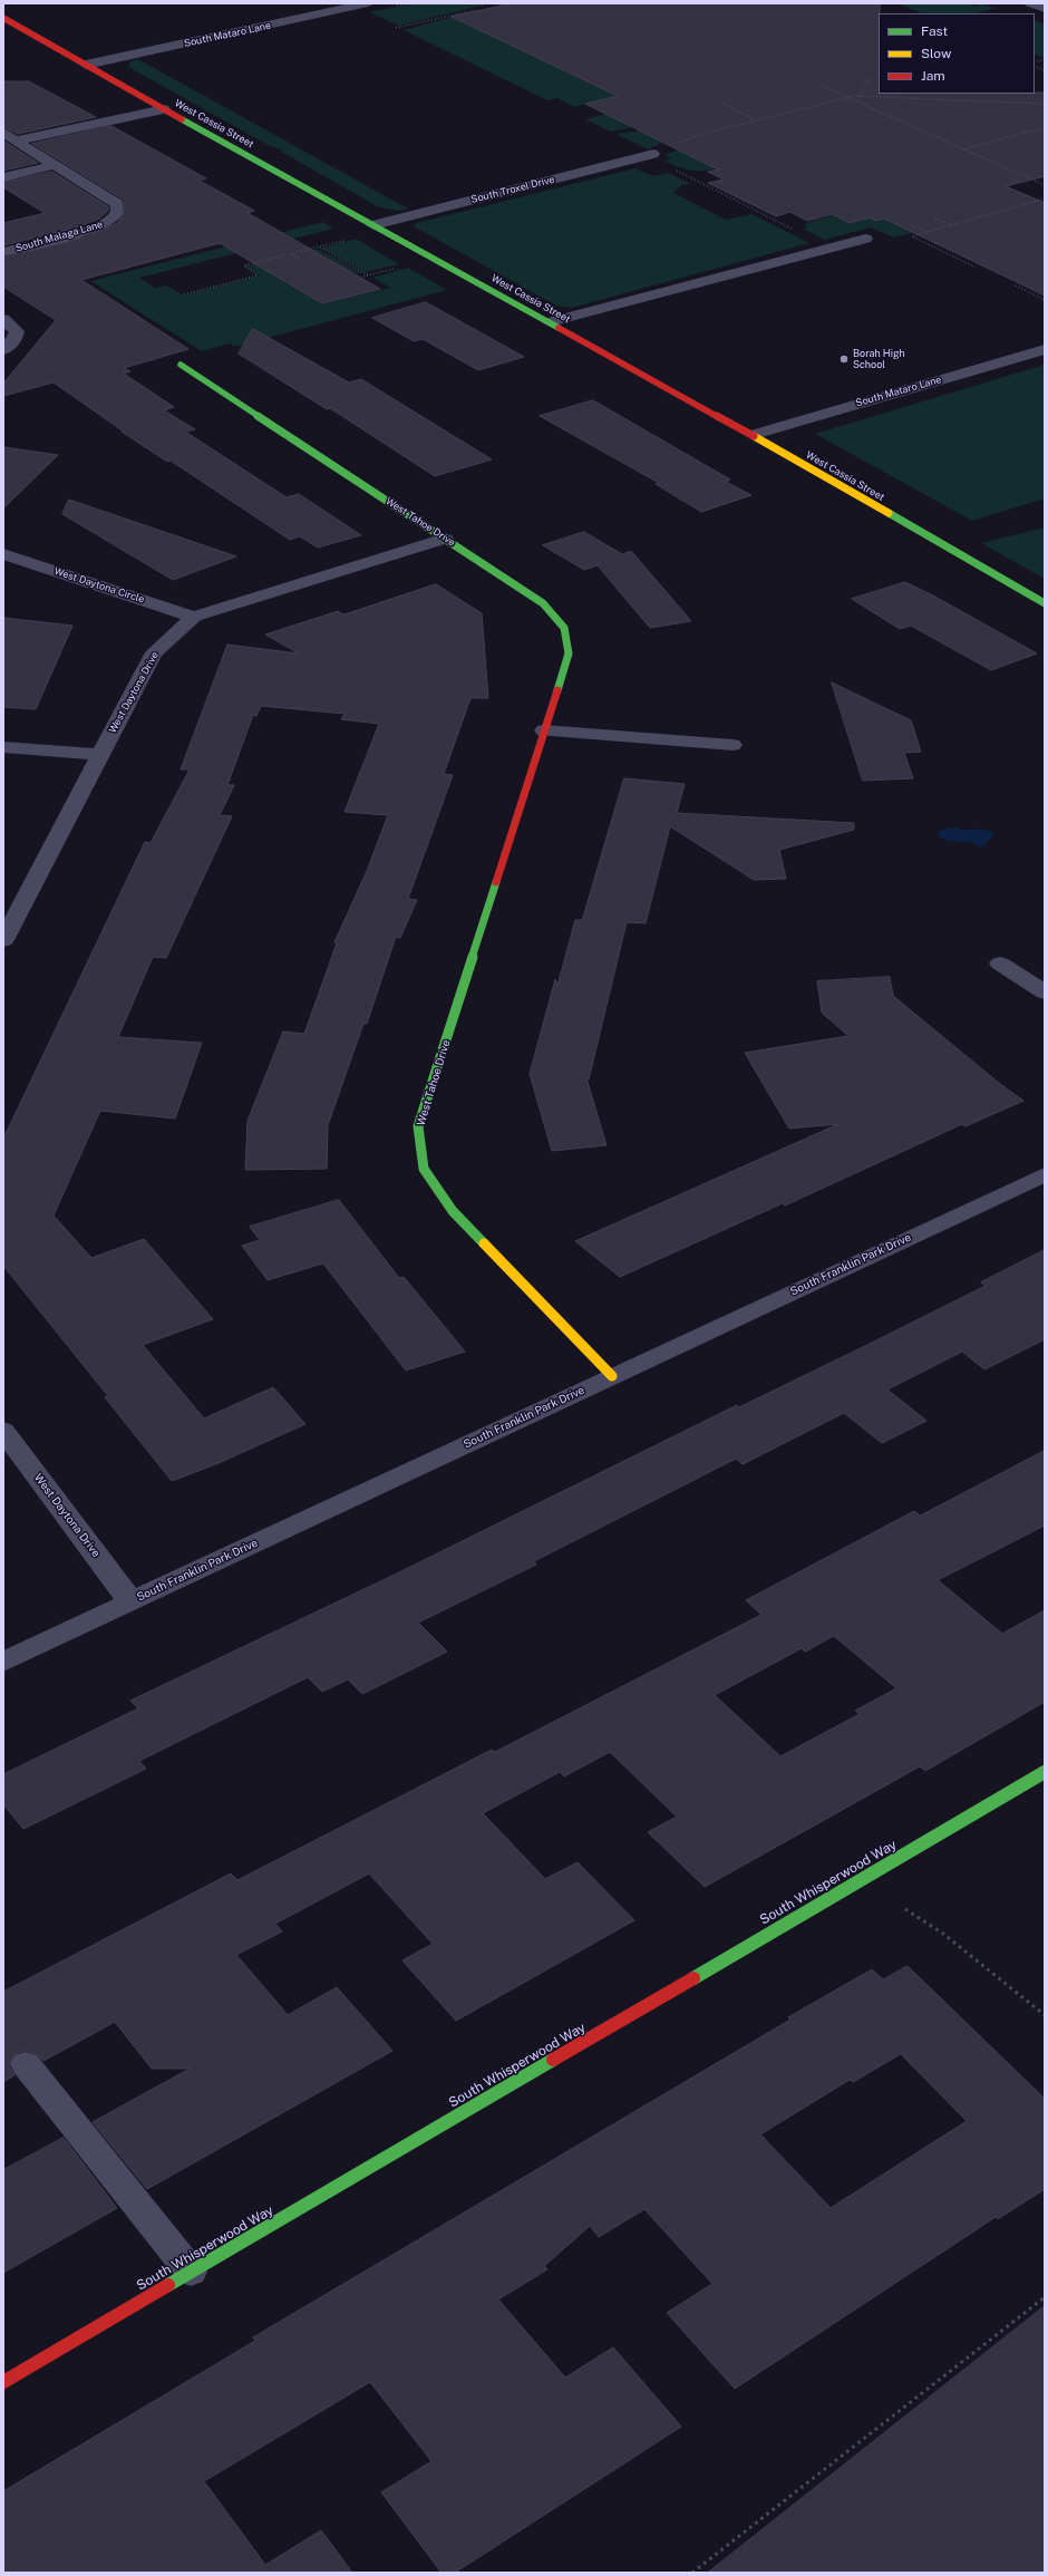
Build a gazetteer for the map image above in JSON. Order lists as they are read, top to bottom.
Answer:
{
  "streets": {
    "street": [
      "South Mataro Lane",
      "West Cassia Street",
      "South Troxel Drive",
      "South Malaga Lane",
      "West Tahoe Drive",
      "West Daytona Circle",
      "West Daytona Drive",
      "South Franklin Park Drive",
      "South Whisperwood Way"
    ]
  },
  "crossings": [
    ["South Mataro Lane", "West Cassia Street"],
    ["West Cassia Street", "South Troxel Drive"],
    ["West Cassia Street", "South Malaga Lane"],
    ["West Tahoe Drive", "West Daytona Drive"],
    ["West Tahoe Drive", "South Franklin Park Drive"],
    ["West Daytona Circle", "West Daytona Drive"],
    ["West Daytona Drive", "South Franklin Park Drive"]
  ],
  "places": ["Borah High School"],
  "legend": ["Fast", "Slow", "Jam"]
}
